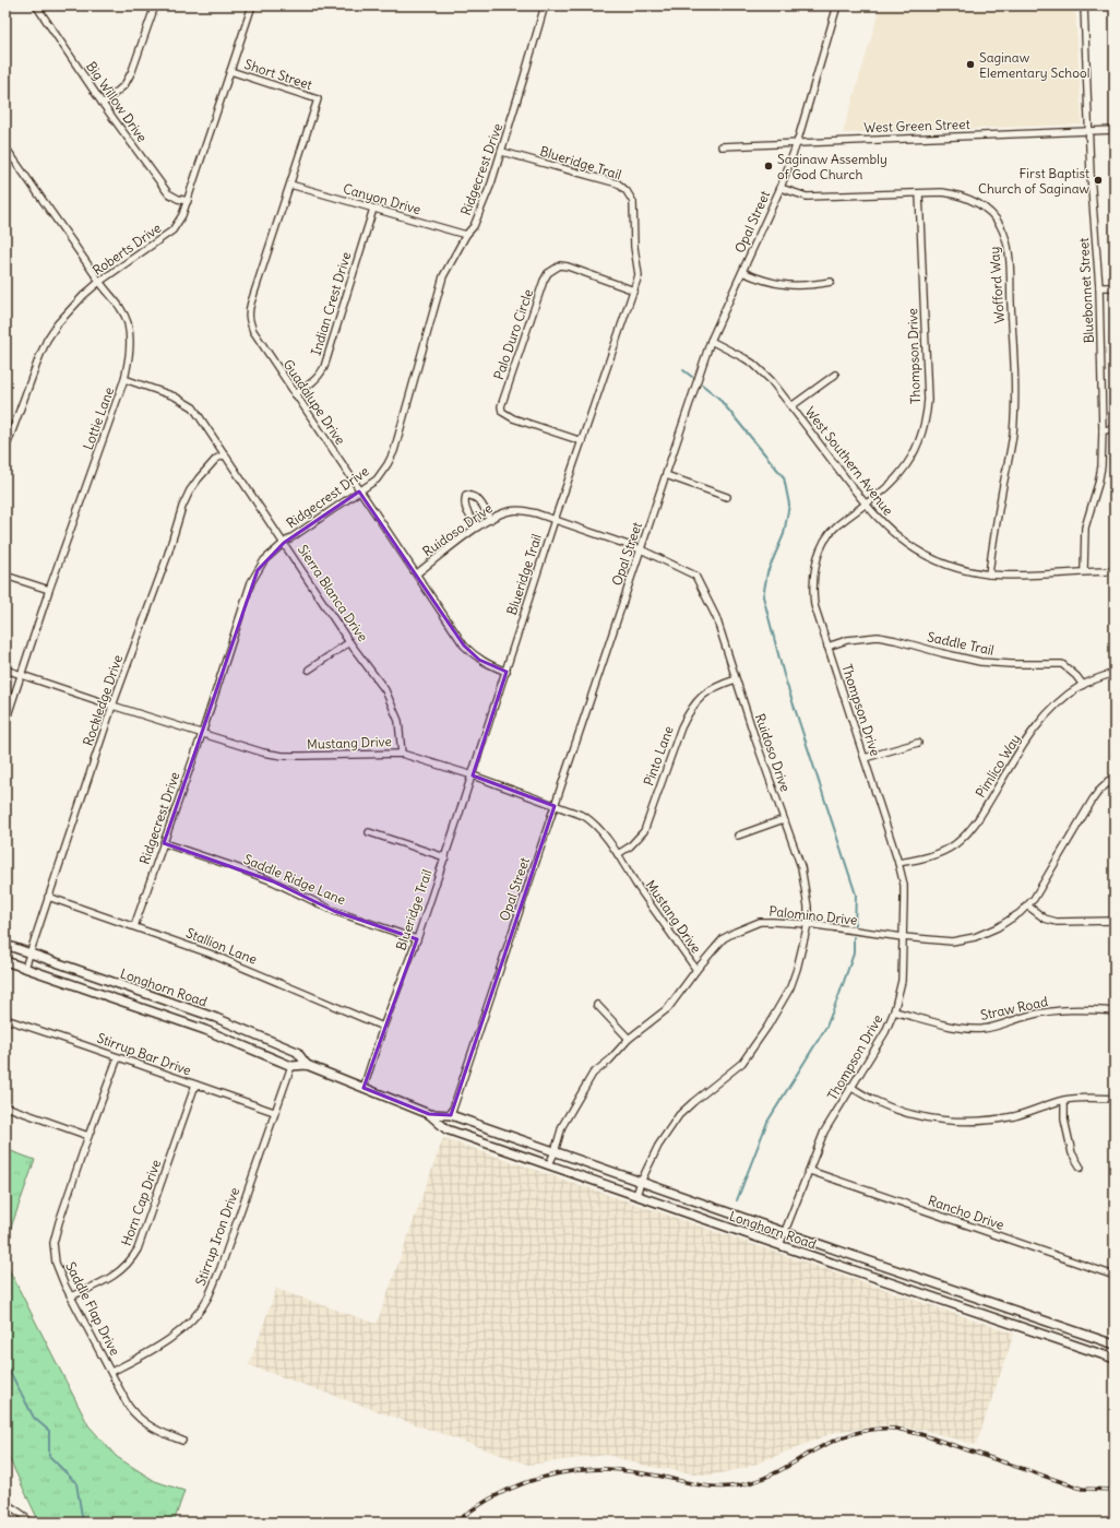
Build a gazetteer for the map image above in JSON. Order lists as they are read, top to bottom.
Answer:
{
  "streets": {
    "main road": ["Longhorn Road"],
    "street": [
      "Short Street",
      "Big Willow Drive",
      "West Green Street",
      "Blueridge Trail",
      "Ridgecrest Drive",
      "Canyon Drive",
      "Opal Street",
      "Roberts Drive",
      "Wofford Way",
      "Bluebonnet Street",
      "Indian Crest Drive",
      "Palo Duro Circle",
      "Thompson Drive",
      "Guadalupe Drive",
      "Lottie Lane",
      "West Southern Avenue",
      "Ruidoso Drive",
      "Sierra Blanca Drive",
      "Saddle Trail",
      "Rockledge Drive",
      "Mustang Drive",
      "Pinto Lane",
      "Pimlico Way",
      "Saddle Ridge Lane",
      "Palomino Drive",
      "Stallion Lane",
      "Straw Road",
      "Stirrup Bar Drive",
      "Horn Cap Drive",
      "Rancho Drive",
      "Stirrup Iron Drive",
      "Saddle Flap Drive"
    ]
  },
  "crossings": [
    ["Short Street", "Roberts Drive"],
    ["Short Street", "Guadalupe Drive"],
    ["Big Willow Drive", "Roberts Drive"],
    ["West Green Street", "Opal Street"],
    ["West Green Street", "Bluebonnet Street"],
    ["Blueridge Trail", "Ridgecrest Drive"],
    ["Blueridge Trail", "Palo Duro Circle"],
    ["Blueridge Trail", "Guadalupe Drive"],
    ["Blueridge Trail", "Ruidoso Drive"],
    ["Blueridge Trail", "Mustang Drive"],
    ["Blueridge Trail", "Saddle Ridge Lane"],
    ["Blueridge Trail", "Stallion Lane"],
    ["Blueridge Trail", "Longhorn Road"],
    ["Ridgecrest Drive", "Canyon Drive"],
    ["Ridgecrest Drive", "Guadalupe Drive"],
    ["Ridgecrest Drive", "Sierra Blanca Drive"],
    ["Ridgecrest Drive", "Mustang Drive"],
    ["Ridgecrest Drive", "Saddle Ridge Lane"],
    ["Ridgecrest Drive", "Stallion Lane"],
    ["Canyon Drive", "Indian Crest Drive"],
    ["Canyon Drive", "Guadalupe Drive"],
    ["Opal Street", "Wofford Way"],
    ["Opal Street", "West Southern Avenue"],
    ["Opal Street", "Ruidoso Drive"],
    ["Opal Street", "Mustang Drive"],
    ["Opal Street", "Longhorn Road"],
    ["Roberts Drive", "Lottie Lane"],
    ["Wofford Way", "Thompson Drive"],
    ["Wofford Way", "West Southern Avenue"],
    ["Bluebonnet Street", "West Southern Avenue"],
    ["Indian Crest Drive", "Guadalupe Drive"],
    ["Thompson Drive", "West Southern Avenue"],
    ["Thompson Drive", "Saddle Trail"],
    ["Thompson Drive", "Pimlico Way"],
    ["Thompson Drive", "Palomino Drive"],
    ["Thompson Drive", "Longhorn Road"],
    ["Thompson Drive", "Straw Road"],
    ["Thompson Drive", "Rancho Drive"],
    ["Guadalupe Drive", "Ruidoso Drive"],
    ["Lottie Lane", "Sierra Blanca Drive"],
    ["Lottie Lane", "Mustang Drive"],
    ["Ruidoso Drive", "Pinto Lane"],
    ["Ruidoso Drive", "Palomino Drive"],
    ["Ruidoso Drive", "Longhorn Road"],
    ["Sierra Blanca Drive", "Rockledge Drive"],
    ["Sierra Blanca Drive", "Mustang Drive"],
    ["Saddle Trail", "Pimlico Way"],
    ["Rockledge Drive", "Mustang Drive"],
    ["Rockledge Drive", "Stallion Lane"],
    ["Rockledge Drive", "Longhorn Road"],
    ["Mustang Drive", "Pinto Lane"],
    ["Mustang Drive", "Palomino Drive"],
    ["Palomino Drive", "Longhorn Road"],
    ["Longhorn Road", "Stirrup Iron Drive"],
    ["Stirrup Bar Drive", "Horn Cap Drive"],
    ["Stirrup Bar Drive", "Stirrup Iron Drive"],
    ["Stirrup Bar Drive", "Saddle Flap Drive"],
    ["Horn Cap Drive", "Saddle Flap Drive"],
    ["Stirrup Iron Drive", "Saddle Flap Drive"]
  ],
  "places": ["Saginaw Elementary School", "Saginaw Assembly of God Church", "First Baptist Church of Saginaw"]
}
